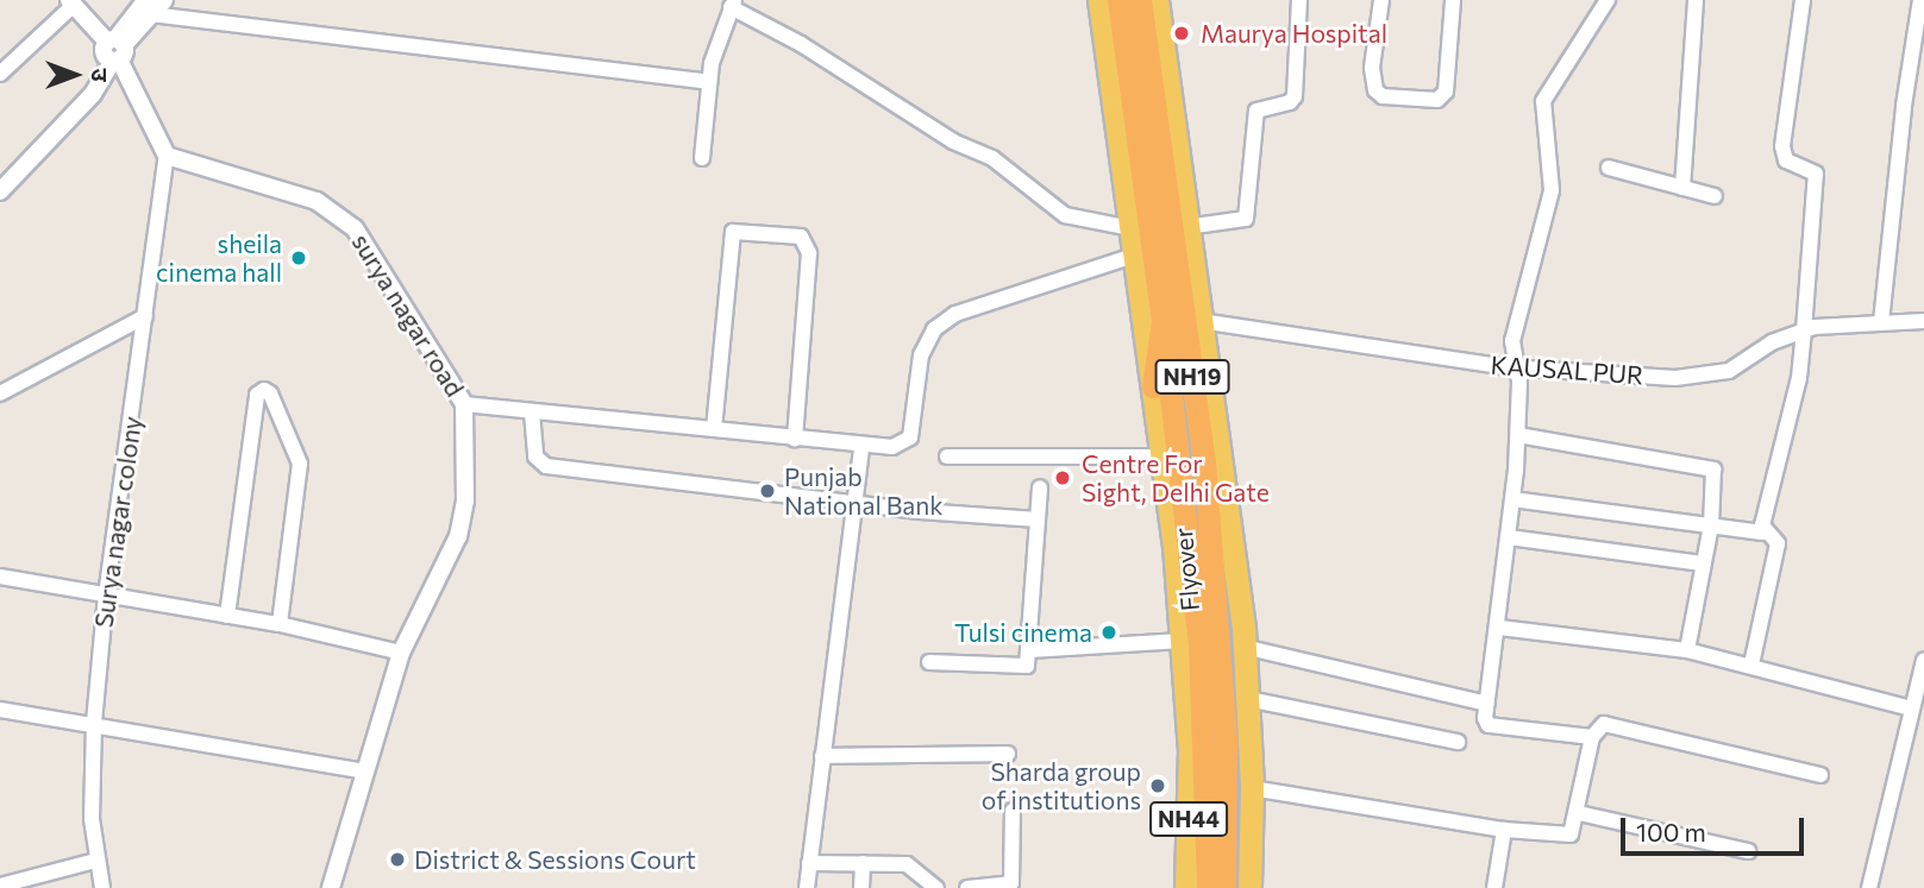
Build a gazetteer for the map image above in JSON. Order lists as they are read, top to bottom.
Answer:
{
  "streets": {
    "highway": ["NH19", "Flyover"],
    "main road": ["NH44"],
    "street": ["surya nagar road", "KAUSAL PUR", "Surya nagar colony"]
  },
  "crossings": [
    ["surya nagar road", "Surya nagar colony"],
    ["NH19", "Flyover"]
  ],
  "places": [
    "Maurya Hospital",
    "sheila cinema hall",
    "Centre For Sight, Delhi Gate",
    "Punjab National Bank",
    "Tulsi cinema",
    "Sharda group of institutions",
    "District & Sessions Court"
  ],
  "scale_bar": "100 m",
  "north": "right"
}
